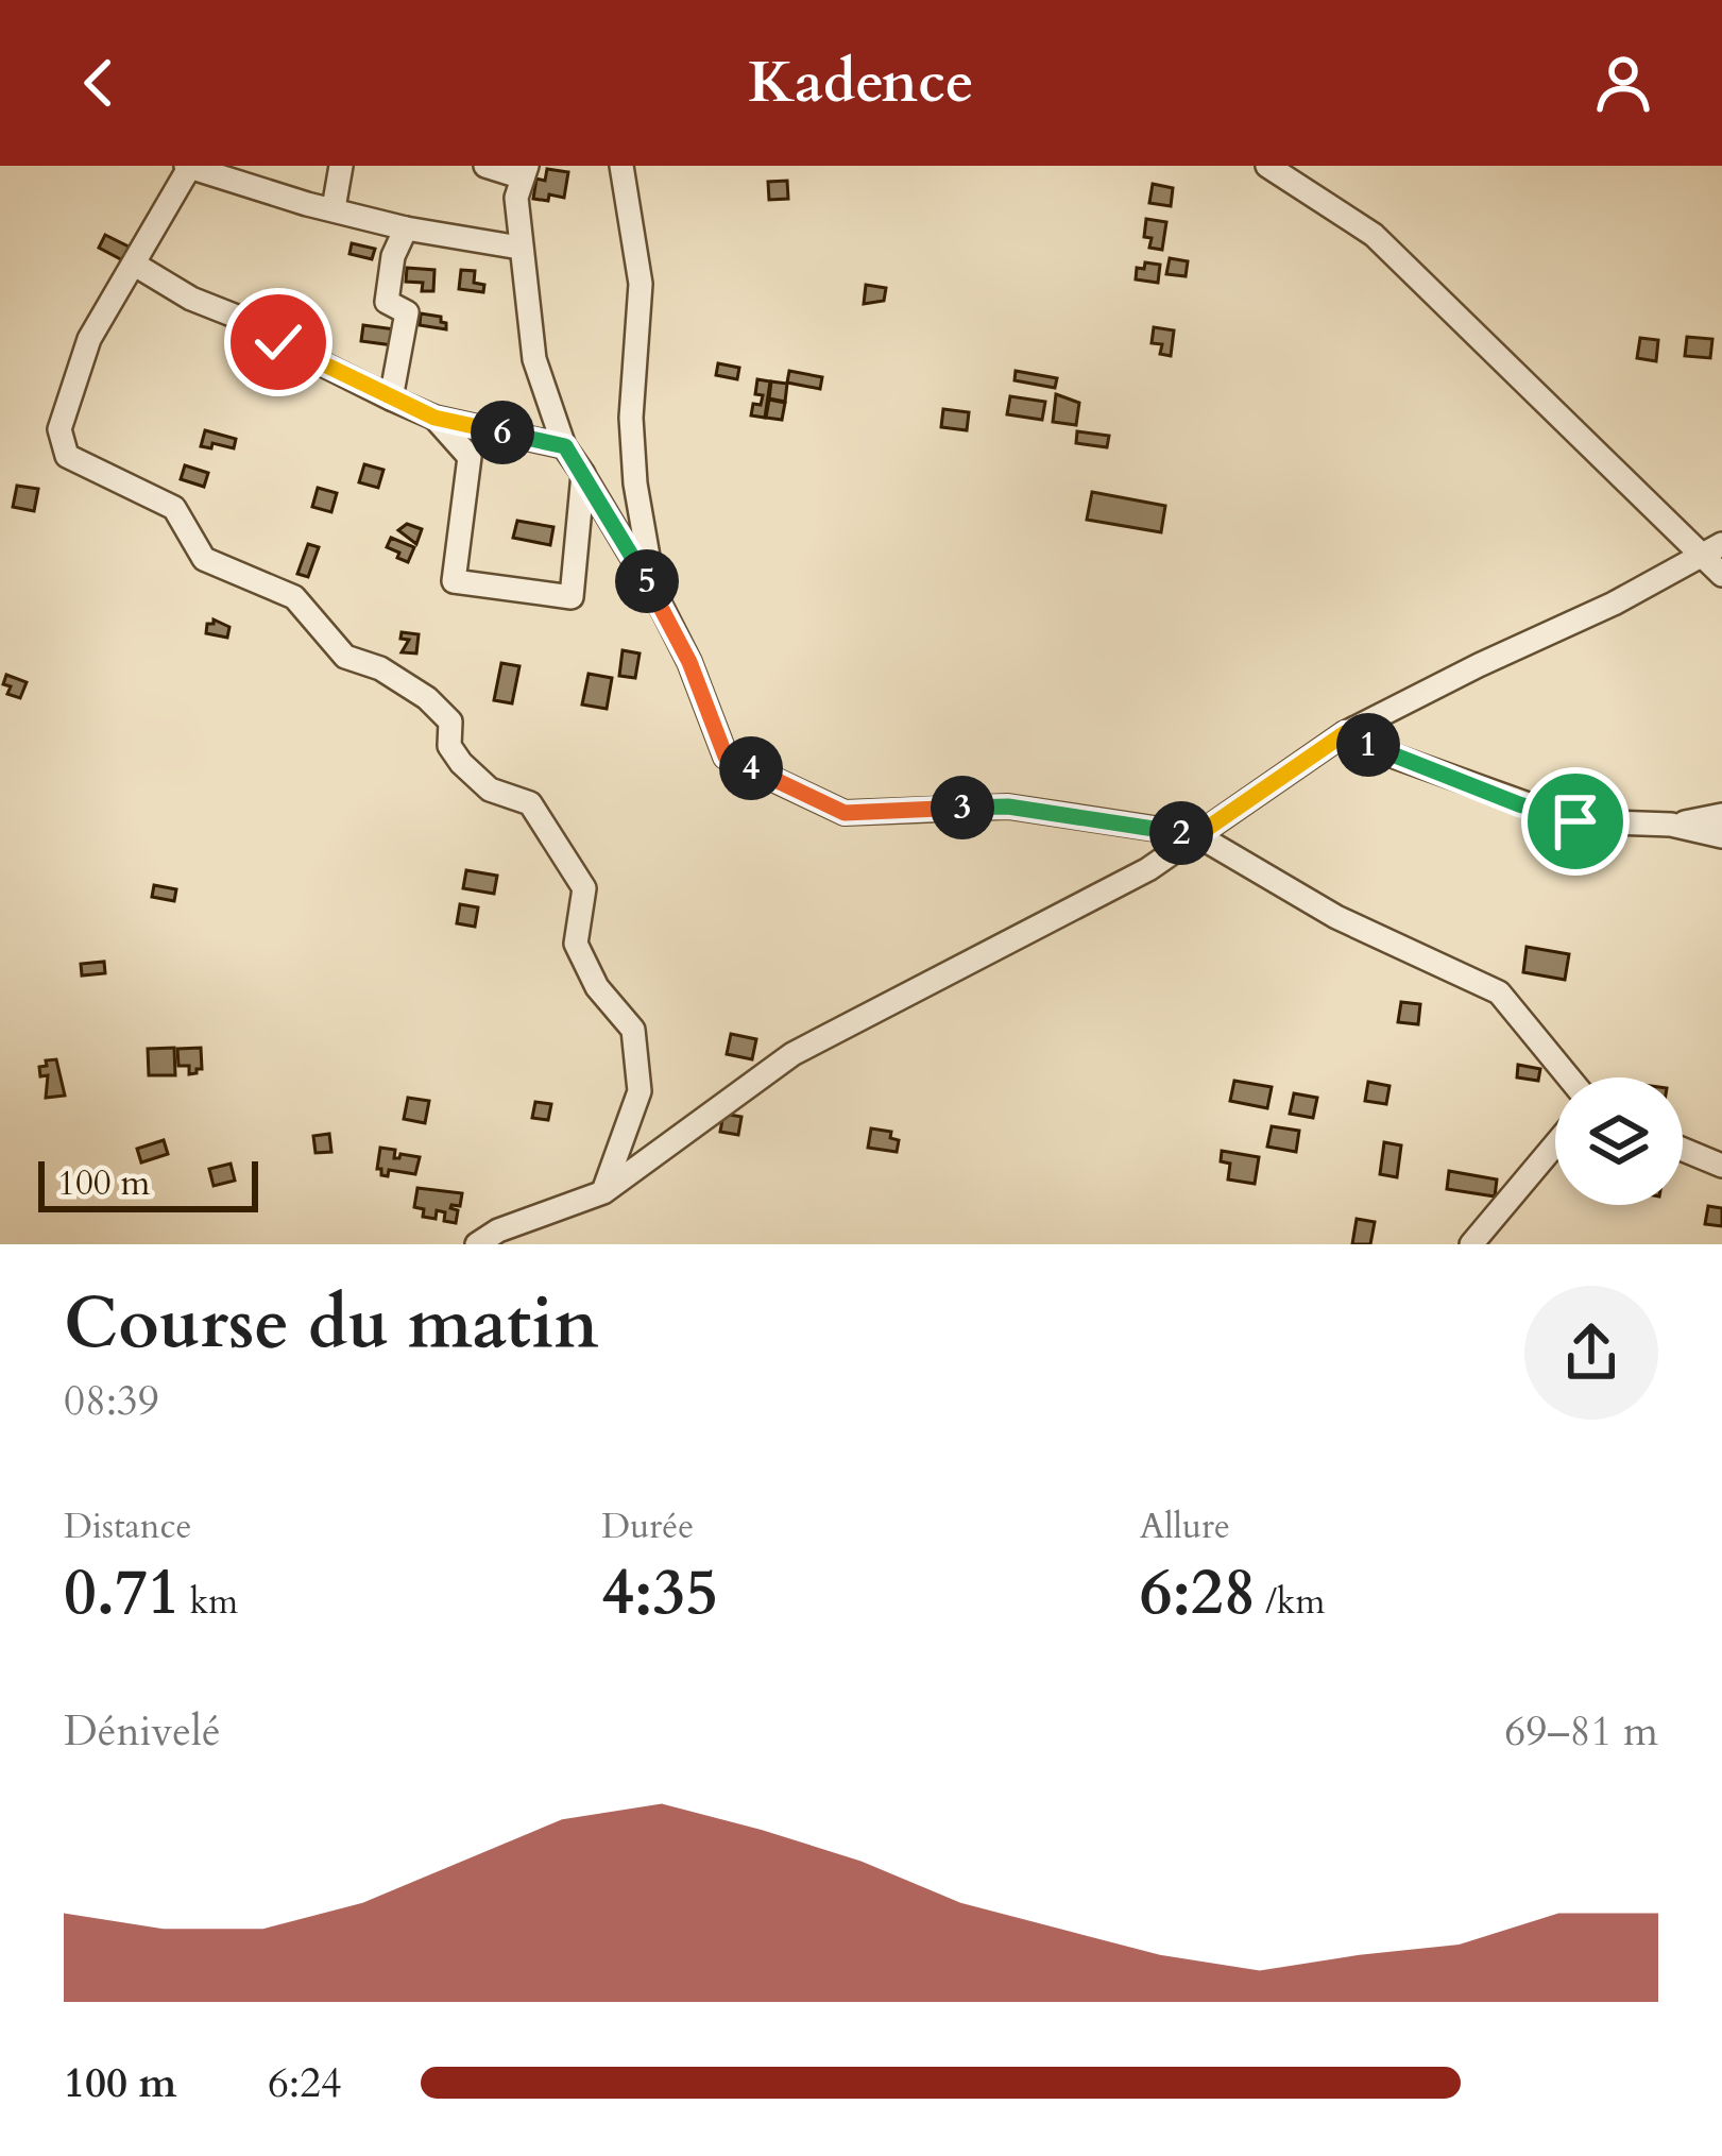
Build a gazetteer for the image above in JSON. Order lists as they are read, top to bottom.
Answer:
{
  "scale_bar": "100 m",
  "page": {
    "header": "Kadence",
    "pins": [
      "6",
      "5",
      "1",
      "4",
      "3",
      "2"
    ],
    "scale": "100 m",
    "heading": ["Course du matin", "08:39"],
    "stats": [
      ["Distance", "0.71 km"],
      ["Durée", "4:35"],
      ["Allure", "6:28 /km"]
    ],
    "chart": ["Dénivelé", "69–81 m"],
    "list": [
      {
        "name": "100 m",
        "note": "6:24"
      }
    ]
  }
}
